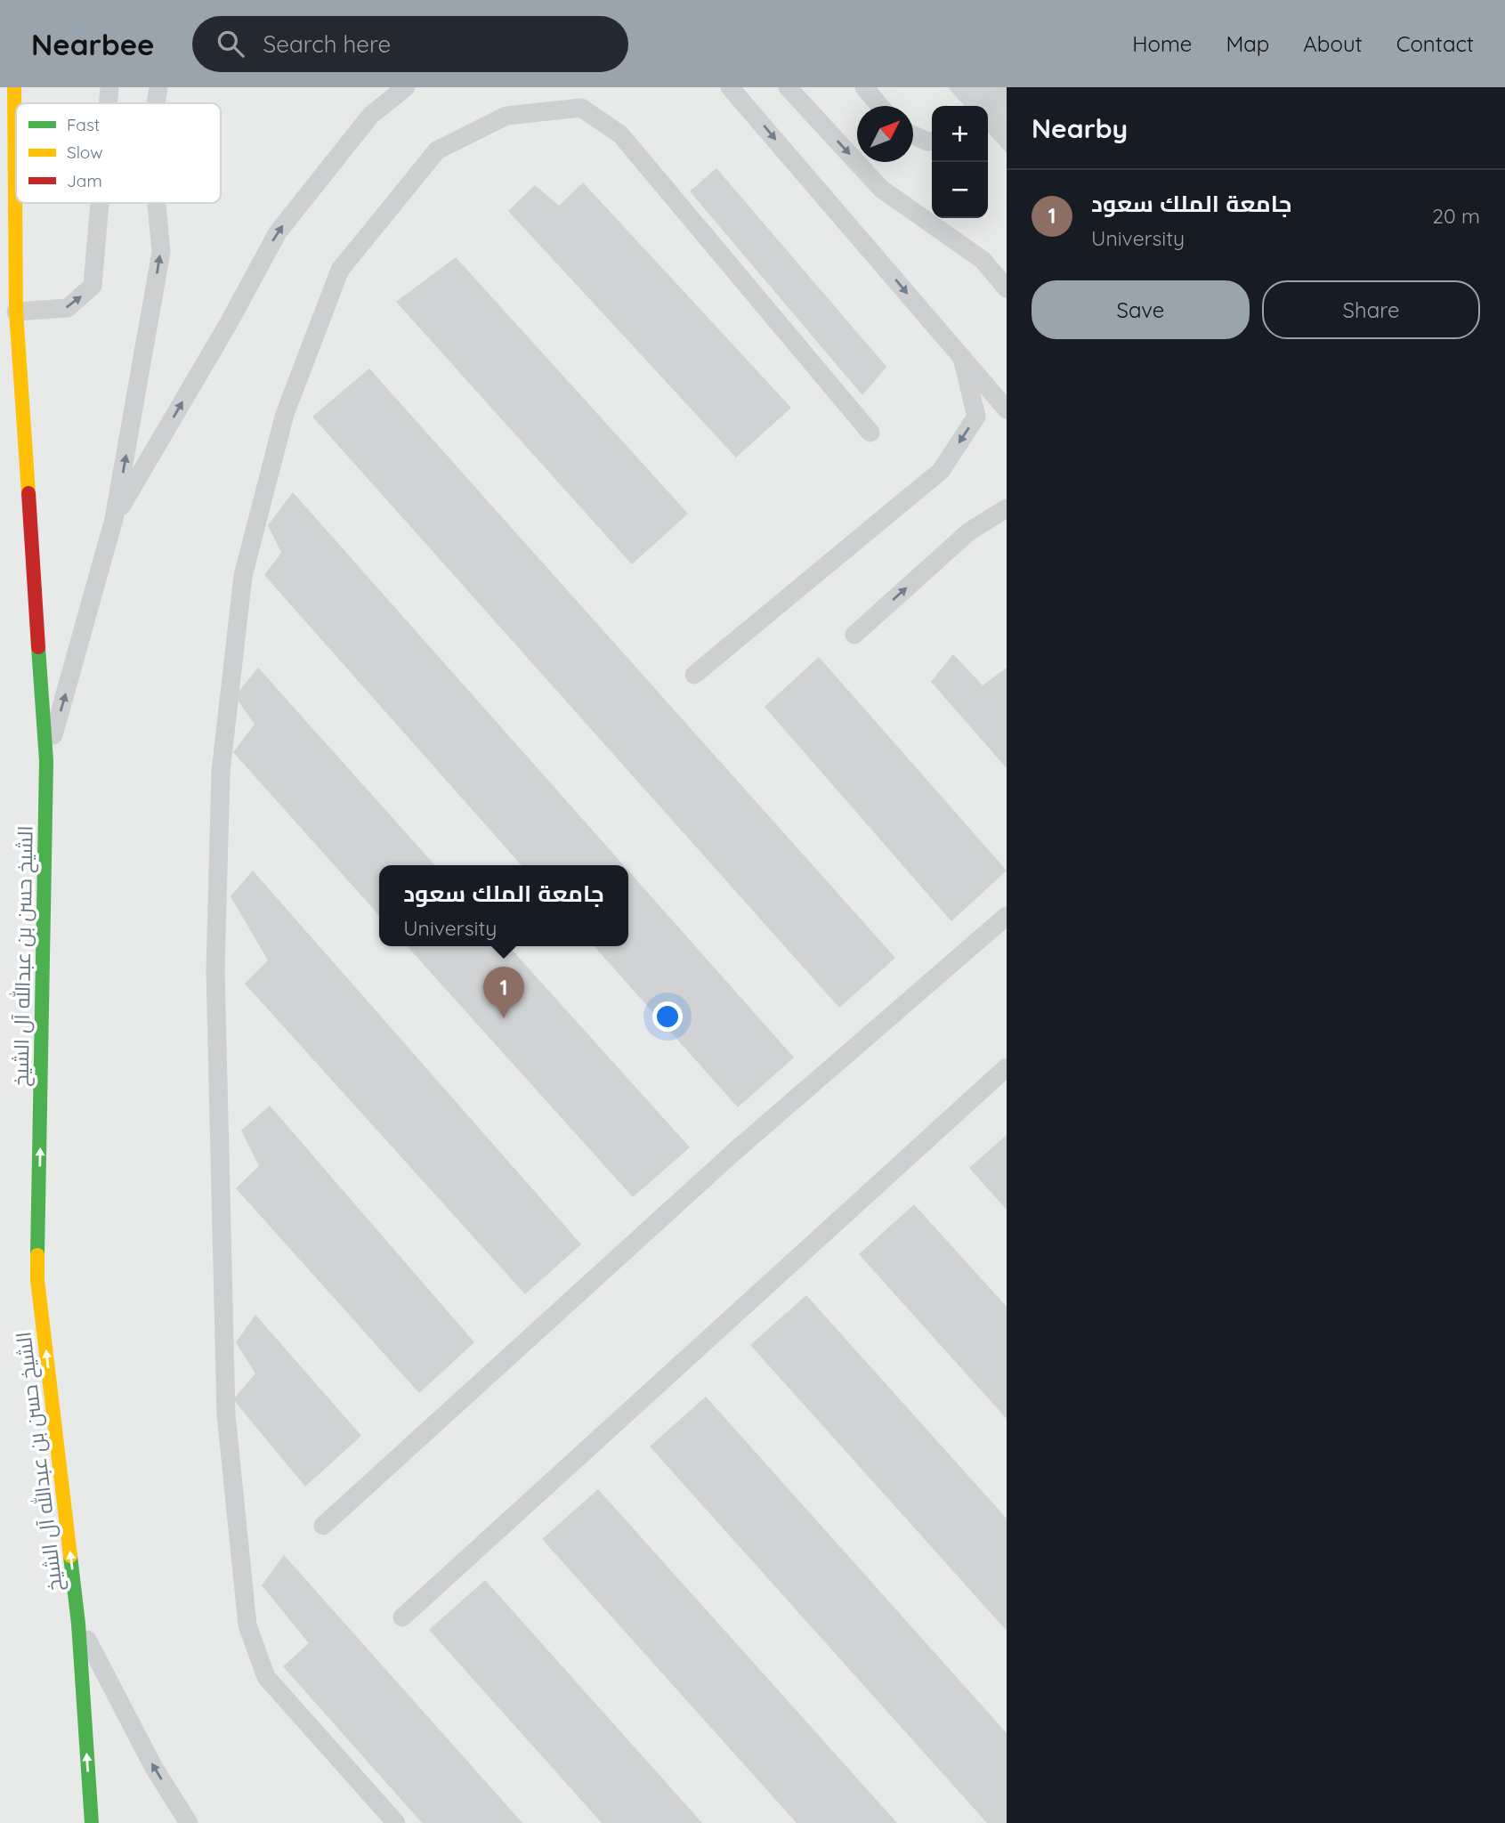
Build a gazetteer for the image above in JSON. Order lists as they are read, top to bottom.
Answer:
{
  "streets": {
    "main road": ["الشيخ حسن بن عبدالله آل الشيخ"]
  },
  "one_way": ["الشيخ حسن بن عبدالله آل الشيخ"],
  "legend": ["Fast", "Slow", "Jam"],
  "north": "top right",
  "page": {
    "header": "Nearbee",
    "search": "Search here",
    "nav": [
      "Home",
      "Map",
      "About",
      "Contact"
    ],
    "heading": "Nearby",
    "map_buttons": ["+", "−"],
    "list": [
      {
        "mark": "1",
        "name": "جامعة الملك سعود",
        "note": "University",
        "value": "20 m"
      }
    ],
    "buttons": ["Save", "Share"],
    "popup": ["جامعة الملك سعود", "University"],
    "pins": "1"
  }
}
